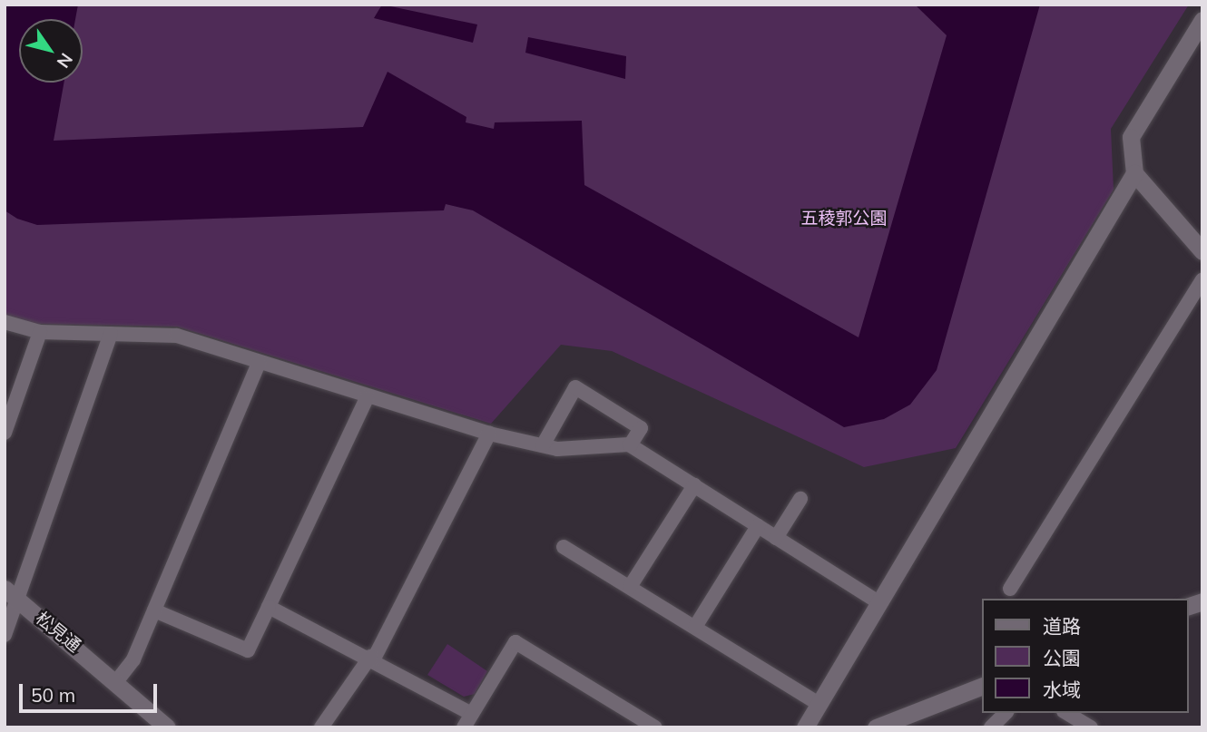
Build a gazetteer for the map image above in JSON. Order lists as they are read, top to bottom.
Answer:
{
  "streets": {
    "street": ["松見通"]
  },
  "parks": ["五稜郭公園"],
  "legend": ["道路", "公園", "水域"],
  "scale_bar": "50 m",
  "north": "bottom right"
}
